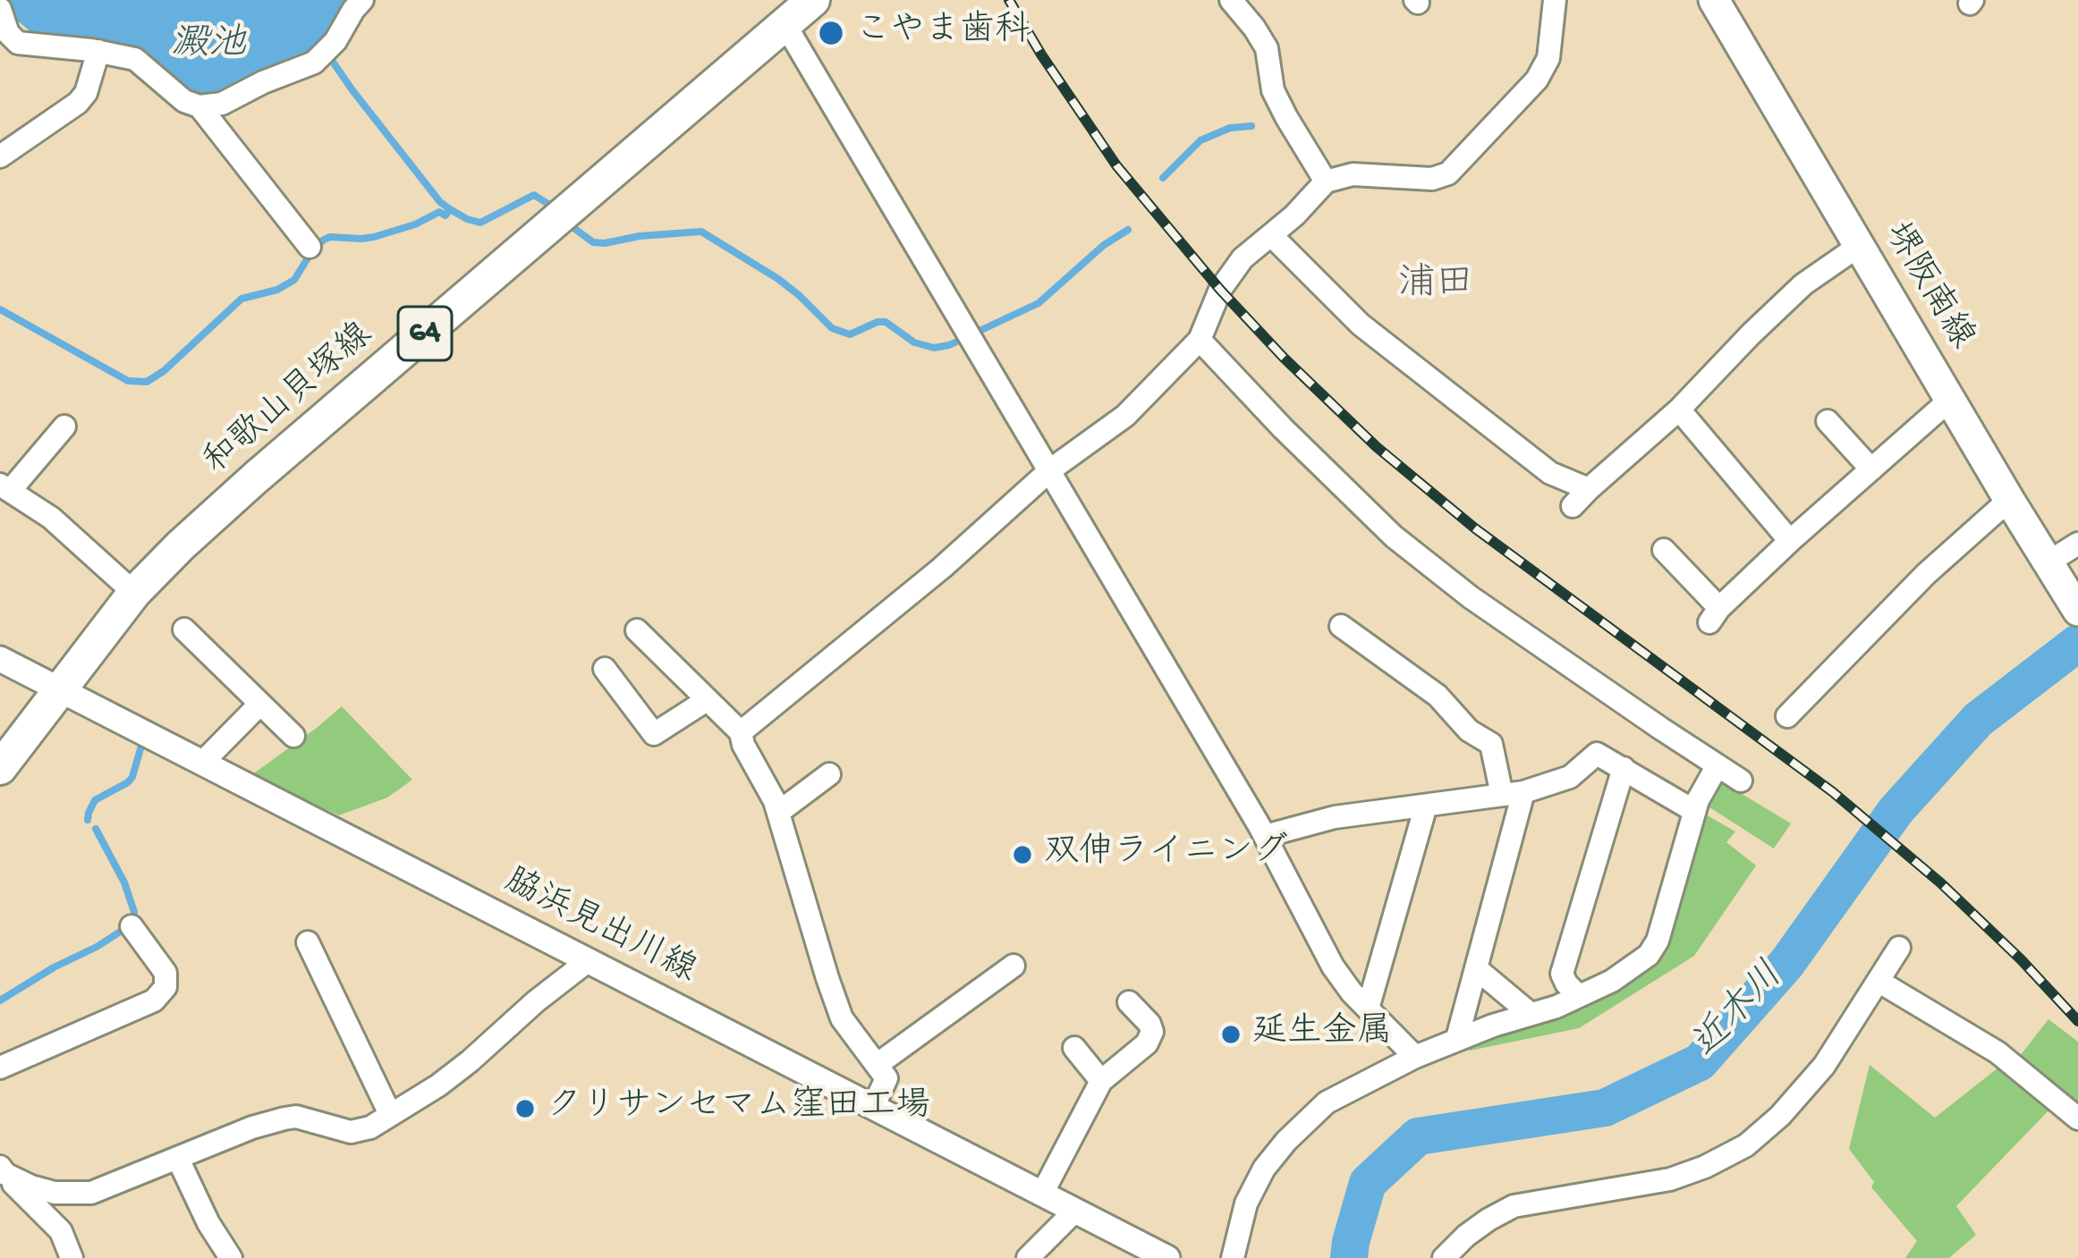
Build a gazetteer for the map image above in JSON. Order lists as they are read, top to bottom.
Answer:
{
  "streets": {
    "main road": ["堺阪南線", "64", "和歌山貝塚線"],
    "street": ["脇浜見出川線"]
  },
  "crossings": [
    ["和歌山貝塚線", "脇浜見出川線"]
  ],
  "districts": ["浦田"],
  "water": ["澱池", "近木川"],
  "places": [
    "こやま歯科",
    "双伸ライニング",
    "延生金属",
    "クリサンセマム窪田工場"
  ]
}
